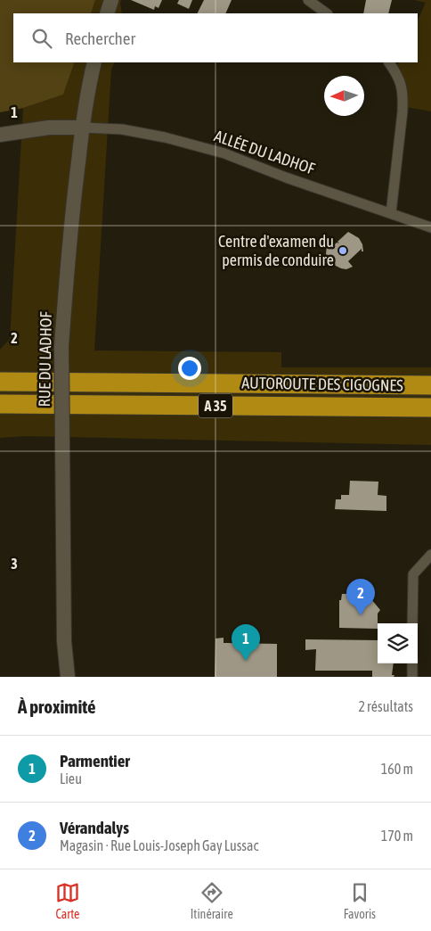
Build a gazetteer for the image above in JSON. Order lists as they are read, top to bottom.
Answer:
{
  "streets": {
    "highway": ["AUTOROUTE DES CIGOGNES", "A 35"],
    "main road": ["RUE DU LADHOF"],
    "street": ["ALLÉE DU LADHOF"]
  },
  "crossings": [
    ["ALLÉE DU LADHOF", "RUE DU LADHOF"]
  ],
  "places": ["Centre d'examen du permis de conduire"],
  "north": "left",
  "page": {
    "search": "Rechercher",
    "pins": ["2", "1"],
    "heading": ["À proximité", "2 résultats"],
    "list": [
      {
        "mark": "1",
        "name": "Parmentier",
        "note": "Lieu",
        "value": "160 m"
      },
      {
        "mark": "2",
        "name": "Vérandalys",
        "note": "Magasin · Rue Louis-Joseph Gay Lussac",
        "value": "170 m"
      }
    ],
    "nav": ["Carte", "Itinéraire", "Favoris"]
  },
  "grid": {
    "rows": ["1", "2", "3"]
  }
}
